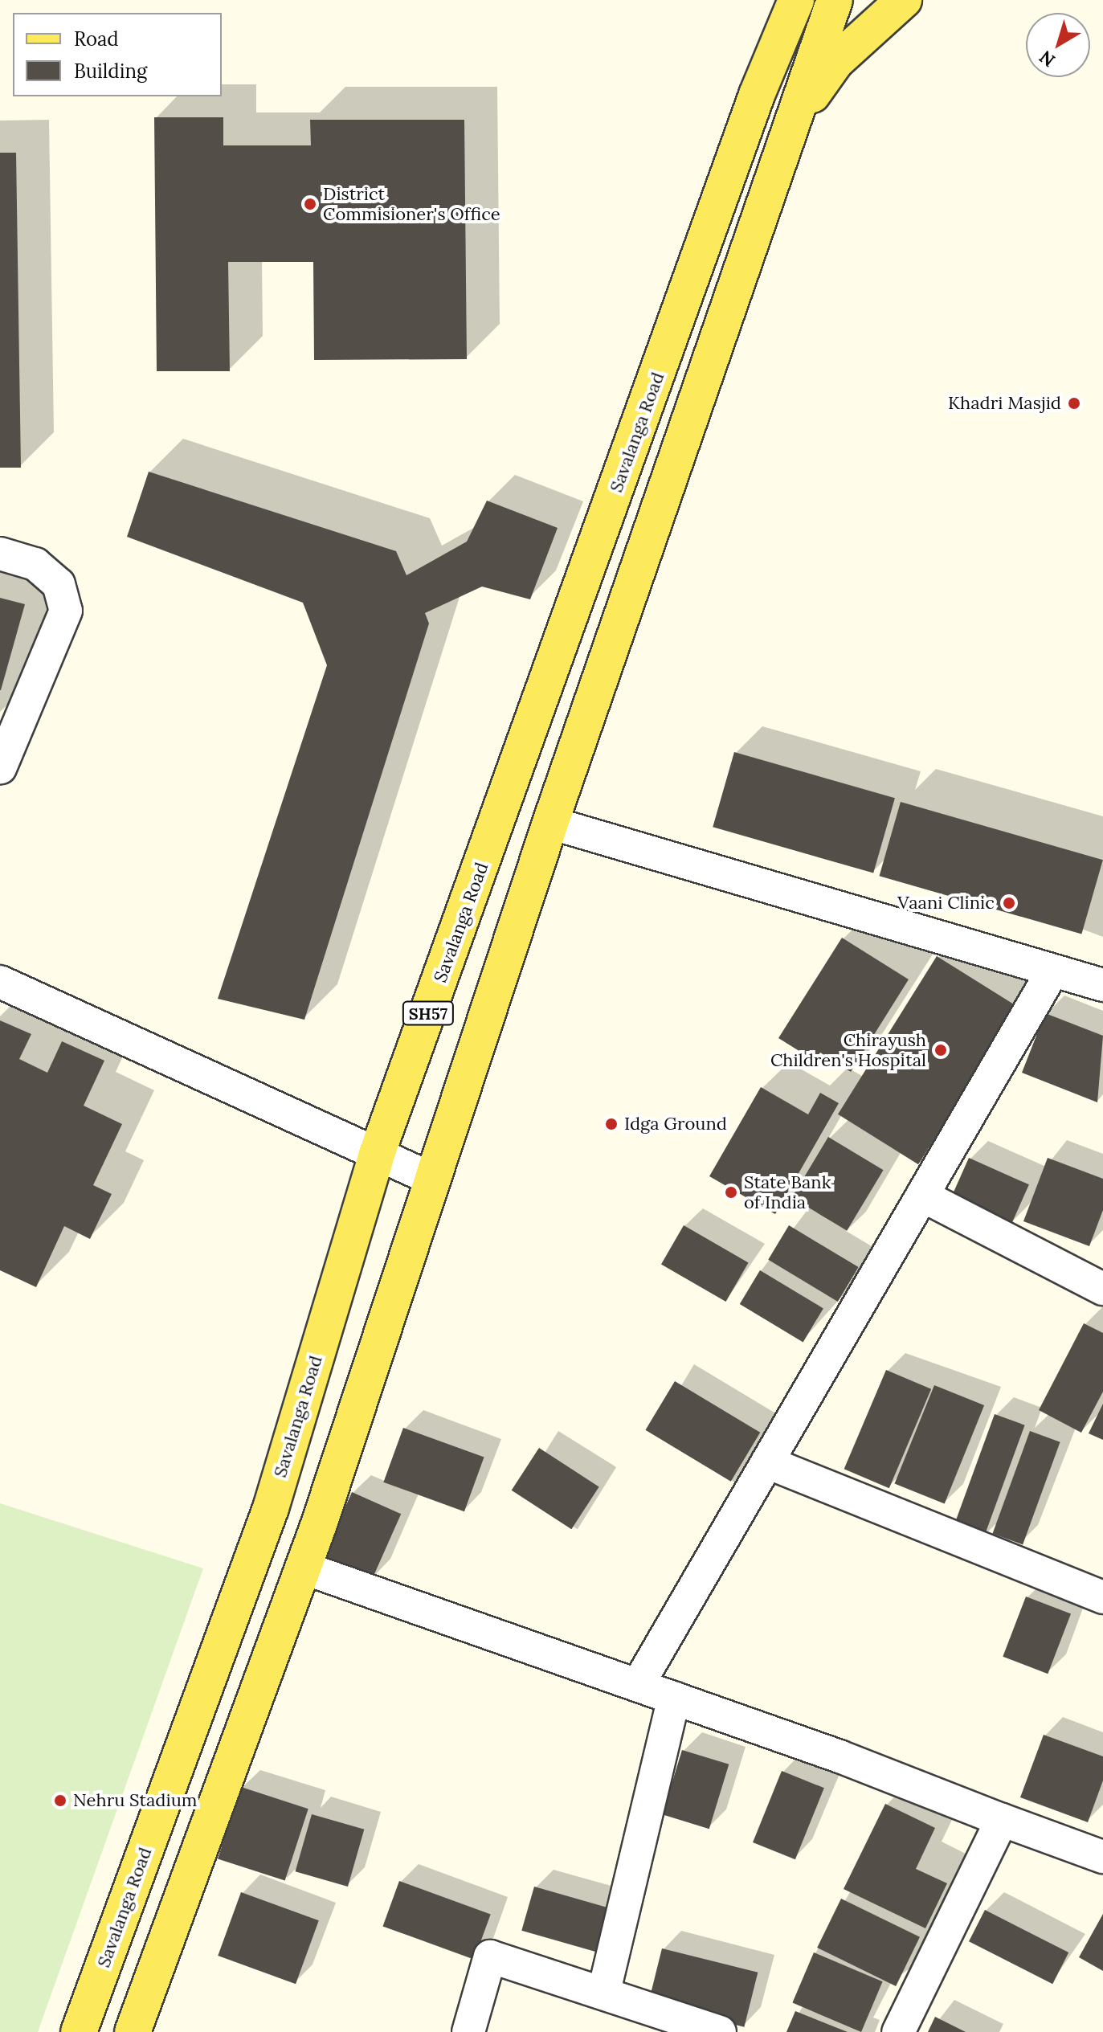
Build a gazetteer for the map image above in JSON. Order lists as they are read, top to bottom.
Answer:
{
  "streets": {
    "main road": ["Savalanga Road", "SH57"]
  },
  "places": [
    "District Commisioner's Office",
    "Khadri Masjid",
    "Vaani Clinic",
    "Chirayush Children's Hospital",
    "Idga Ground",
    "State Bank of India",
    "Nehru Stadium"
  ],
  "legend": ["Road", "Building"],
  "north": "bottom left"
}
